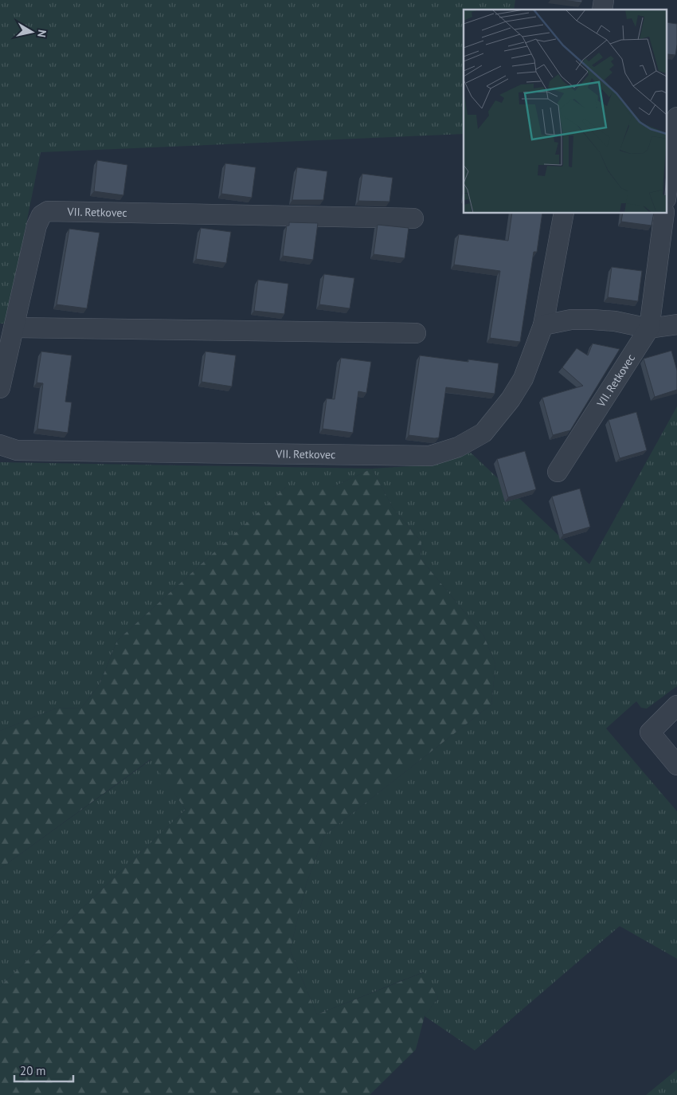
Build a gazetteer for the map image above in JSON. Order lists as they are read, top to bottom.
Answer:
{
  "streets": {
    "street": ["VII. Retkovec"]
  },
  "scale_bar": "20 m",
  "north": "right"
}
